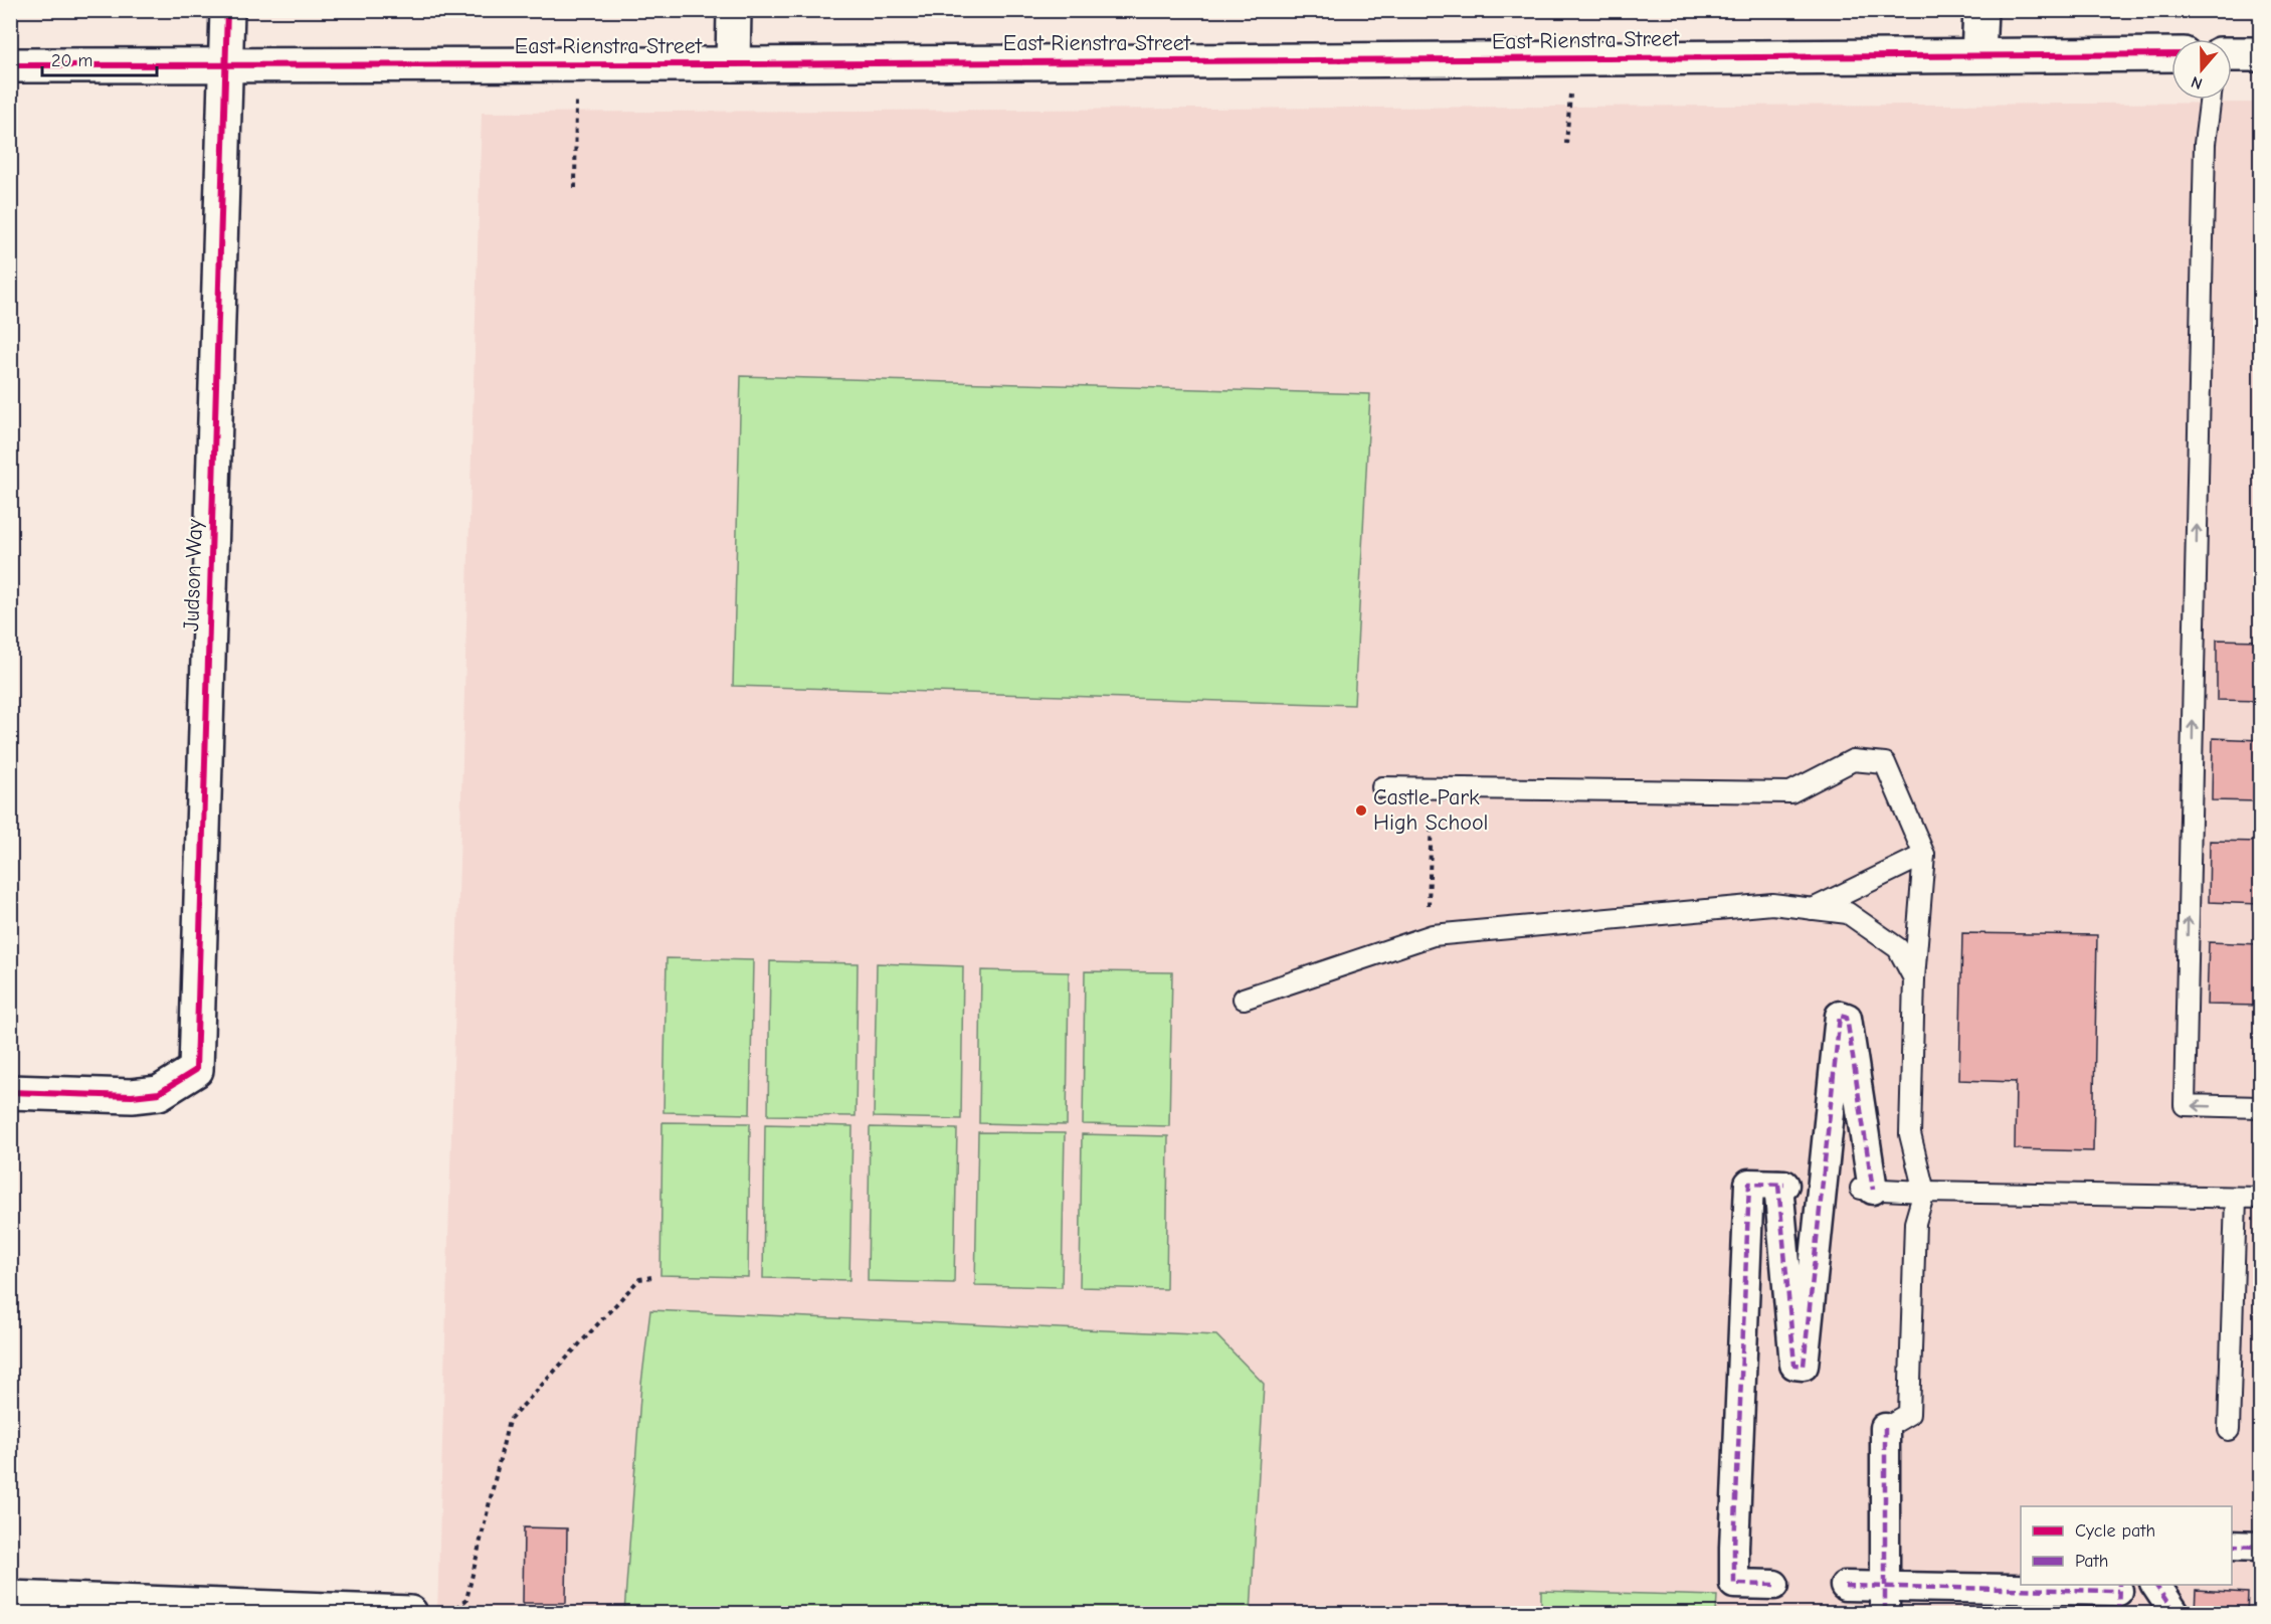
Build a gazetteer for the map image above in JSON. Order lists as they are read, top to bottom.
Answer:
{
  "streets": {
    "street": ["East Rienstra Street", "Judson Way"]
  },
  "crossings": [
    ["East Rienstra Street", "Judson Way"]
  ],
  "places": ["Castle Park High School"],
  "legend": ["Cycle path", "Path"],
  "scale_bar": "20 m",
  "north": "bottom"
}
